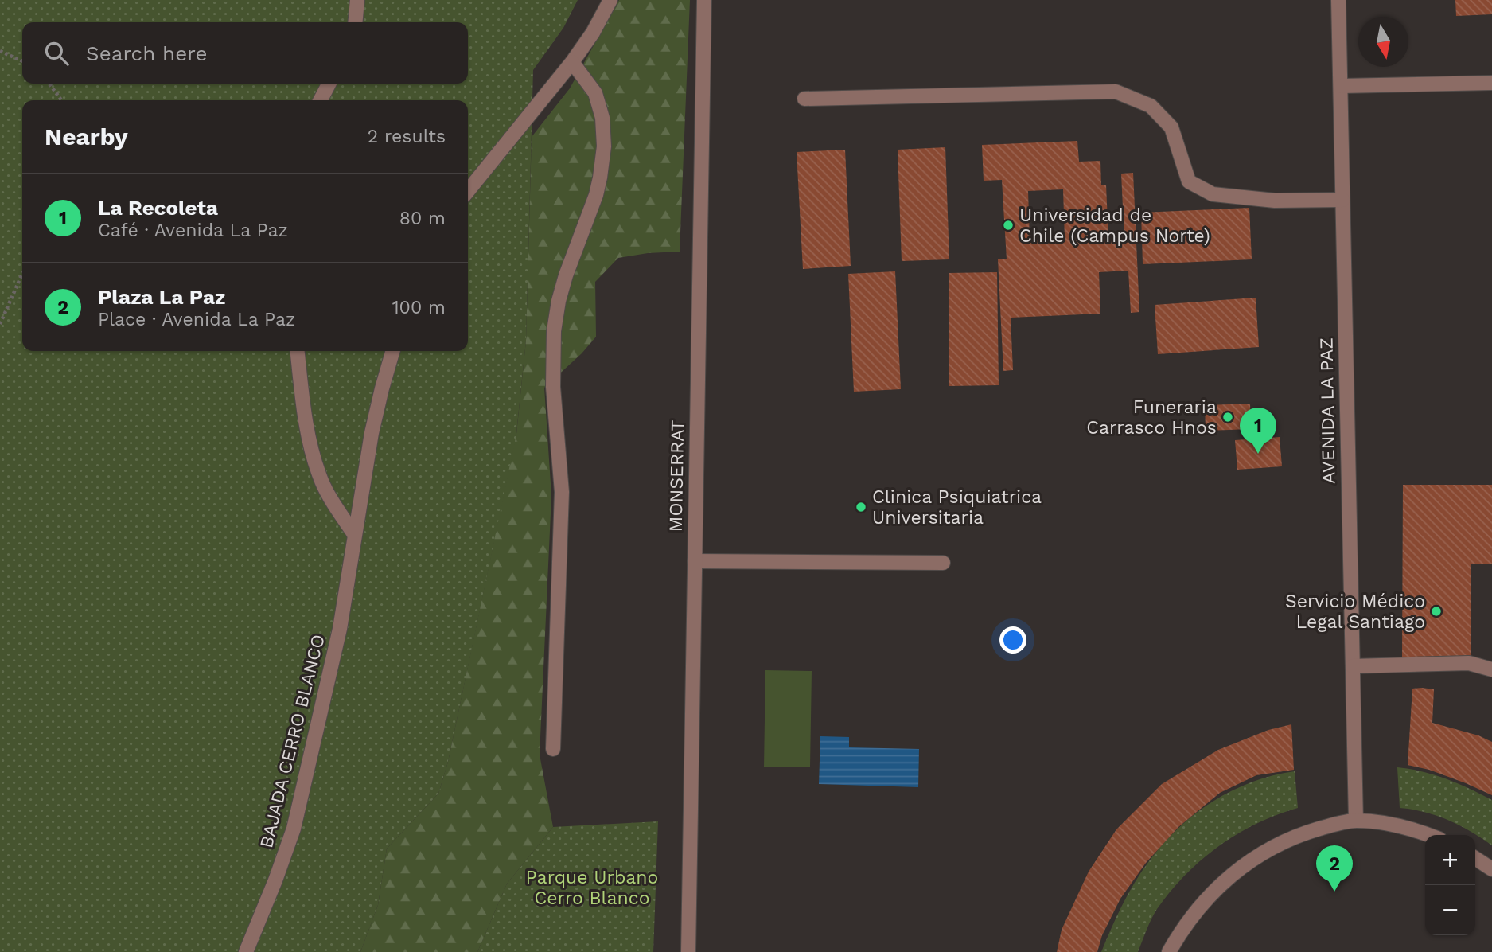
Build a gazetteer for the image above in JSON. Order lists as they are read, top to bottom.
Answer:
{
  "streets": {
    "street": ["AVENIDA LA PAZ", "MONSERRAT", "BAJADA CERRO BLANCO"]
  },
  "parks": ["Parque Urbano Cerro Blanco"],
  "places": [
    "Universidad de Chile (Campus Norte)",
    "Funeraria Carrasco Hnos",
    "Clinica Psiquiatrica Universitaria",
    "Servicio Médico Legal Santiago"
  ],
  "north": "bottom",
  "page": {
    "search": "Search here",
    "heading": ["Nearby", "2 results"],
    "list": [
      {
        "mark": "1",
        "name": "La Recoleta",
        "note": "Café · Avenida La Paz",
        "value": "80 m"
      },
      {
        "mark": "2",
        "name": "Plaza La Paz",
        "note": "Place · Avenida La Paz",
        "value": "100 m"
      }
    ],
    "pins": ["1", "2"],
    "map_buttons": ["+", "−"]
  }
}
